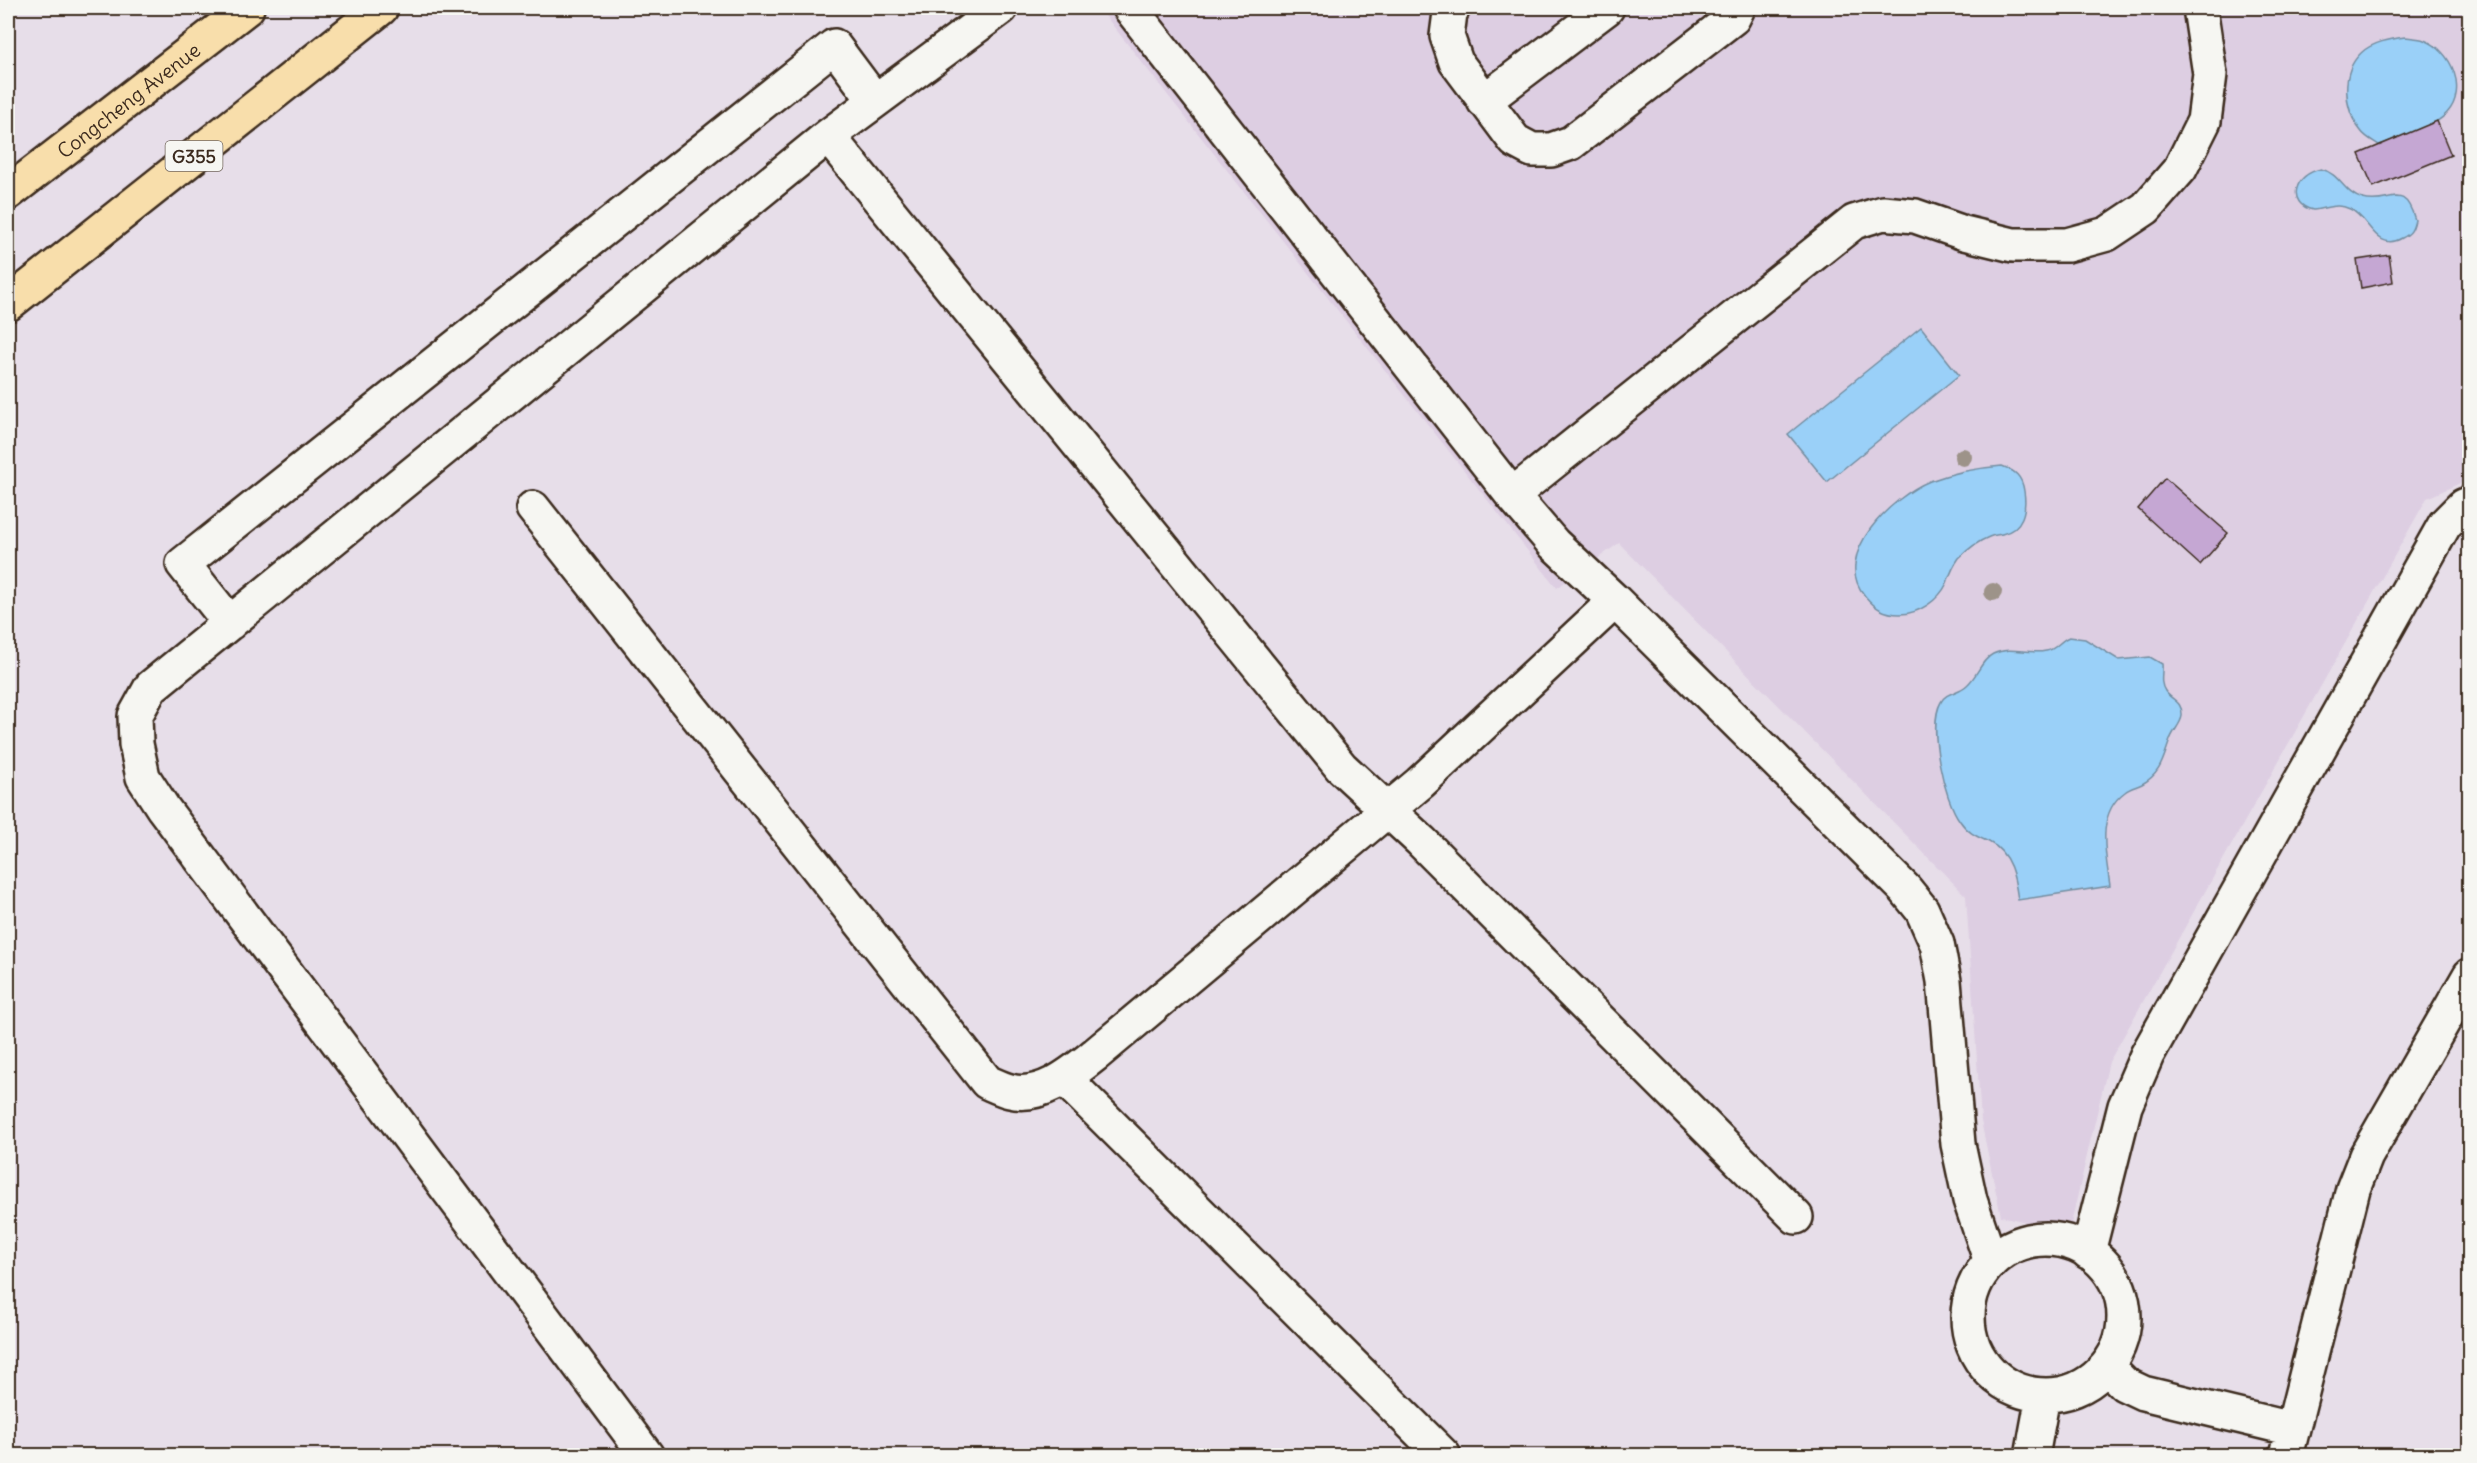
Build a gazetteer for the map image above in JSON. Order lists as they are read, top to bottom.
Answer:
{
  "streets": {
    "highway": ["Congcheng Avenue", "G355"]
  }
}
